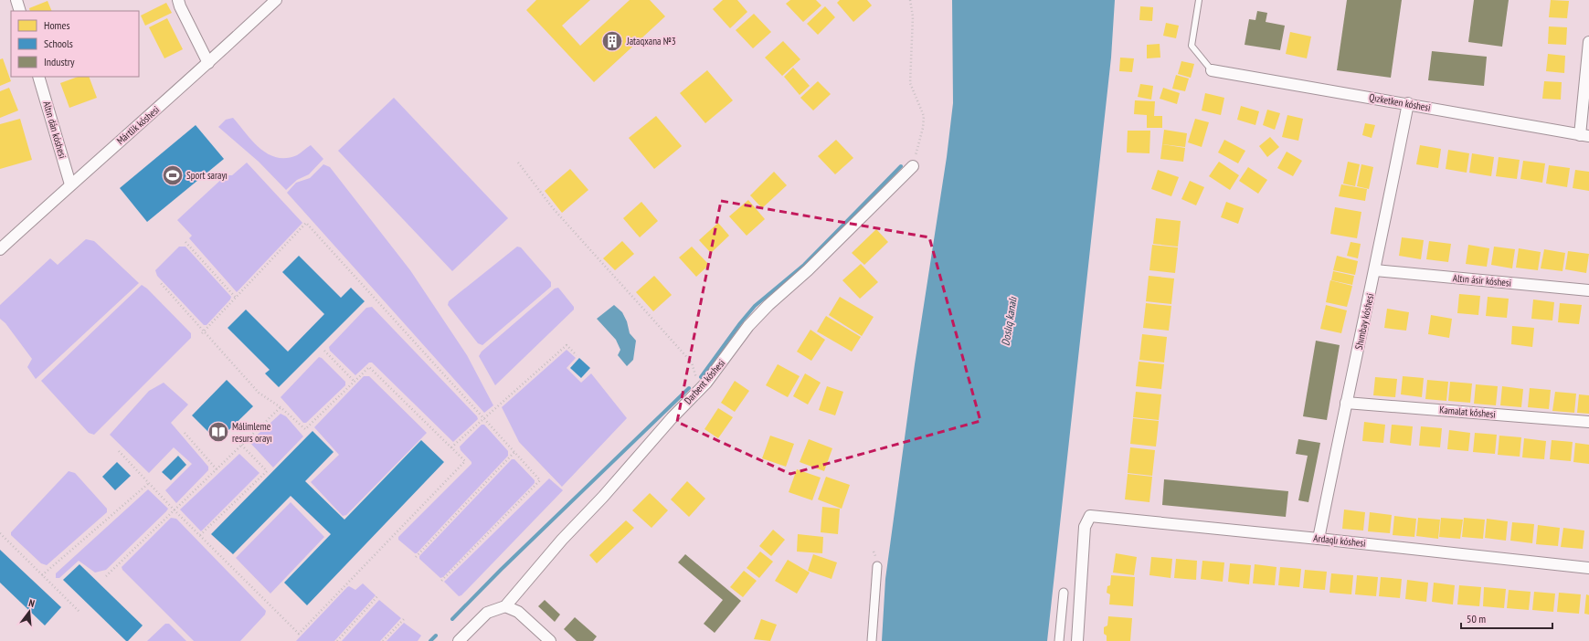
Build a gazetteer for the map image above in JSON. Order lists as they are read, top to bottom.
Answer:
{
  "streets": {
    "street": [
      "Qızketken kóshesi",
      "Mártlik kóshesi",
      "Altın dán kóshesi",
      "Altın ásir kóshesi",
      "Shımbay kóshesi",
      "Darbent kóshesi",
      "Kamalat kóshesi",
      "Ardaqlı kóshesi"
    ]
  },
  "crossings": [
    ["Qızketken kóshesi", "Shımbay kóshesi"],
    ["Mártlik kóshesi", "Altın dán kóshesi"],
    ["Altın ásir kóshesi", "Shımbay kóshesi"],
    ["Shımbay kóshesi", "Kamalat kóshesi"],
    ["Shımbay kóshesi", "Ardaqlı kóshesi"]
  ],
  "water": ["Doslıq kanalı"],
  "places": {
    "building": ["Jataqxana №3"],
    "sports": ["Sport sarayı"],
    "library": ["Málimleme resurs orayı"]
  },
  "legend": ["Homes", "Schools", "Industry"],
  "scale_bar": "50 m",
  "north": "top"
}
